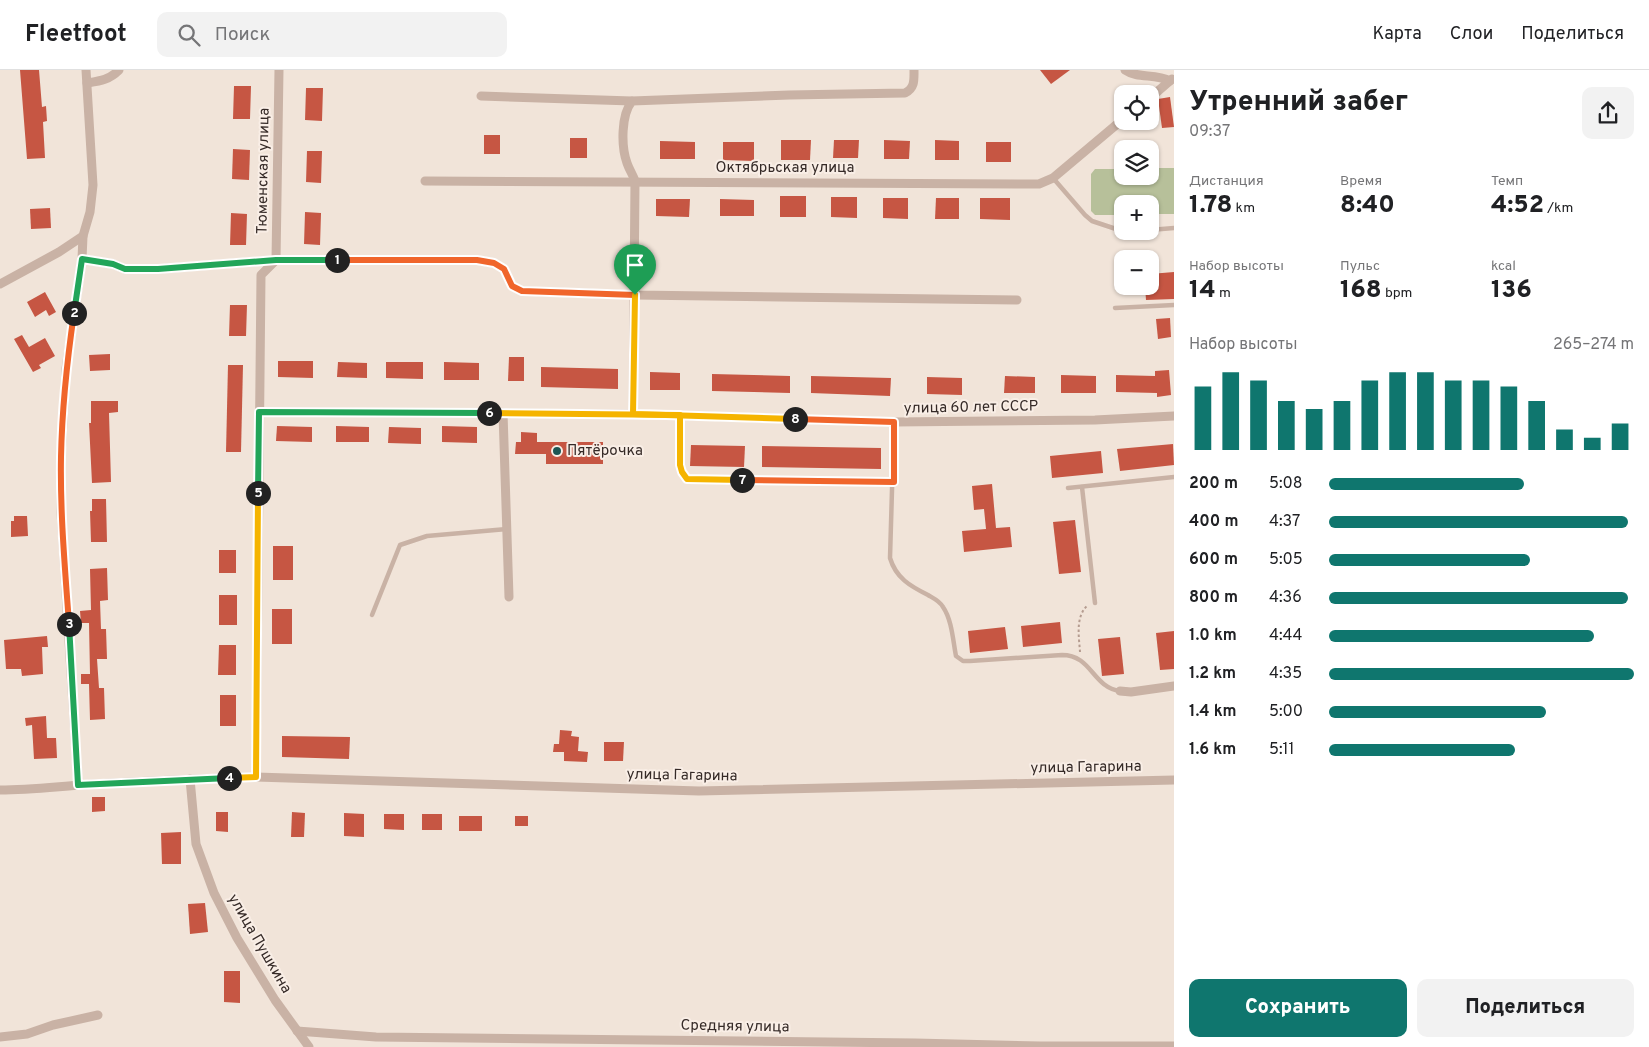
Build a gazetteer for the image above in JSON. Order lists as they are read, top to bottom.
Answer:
{
  "streets": {
    "street": [
      "Октябрьская улица",
      "Тюменская улица",
      "улица 60 лет СССР",
      "улица Гагарина",
      "улица Пушкина",
      "Средняя улица"
    ]
  },
  "crossings": [
    ["улица Гагарина", "улица Пушкина"],
    ["улица Пушкина", "Средняя улица"]
  ],
  "places": ["Пятёрочка"],
  "page": {
    "header": "Fleetfoot",
    "search": "Поиск",
    "nav": ["Карта", "Слои", "Поделиться"],
    "heading": ["Утренний забег", "09:37"],
    "map_buttons": ["+", "−"],
    "stats": [
      ["Дистанция", "1.78 km"],
      ["Время", "8:40"],
      ["Темп", "4:52 /km"],
      ["Набор высоты", "14 m"],
      ["Пульс", "168 bpm"],
      ["kcal", "136"]
    ],
    "pins": [
      "1",
      "2",
      "6",
      "8",
      "7",
      "5",
      "3",
      "4"
    ],
    "chart": ["Набор высоты", "265–274 m"],
    "list": [
      {
        "name": "200 m",
        "note": "5:08"
      },
      {
        "name": "400 m",
        "note": "4:37"
      },
      {
        "name": "600 m",
        "note": "5:05"
      },
      {
        "name": "800 m",
        "note": "4:36"
      },
      {
        "name": "1.0 km",
        "note": "4:44"
      },
      {
        "name": "1.2 km",
        "note": "4:35"
      },
      {
        "name": "1.4 km",
        "note": "5:00"
      },
      {
        "name": "1.6 km",
        "note": "5:11"
      }
    ],
    "buttons": ["Сохранить", "Поделиться"]
  }
}
